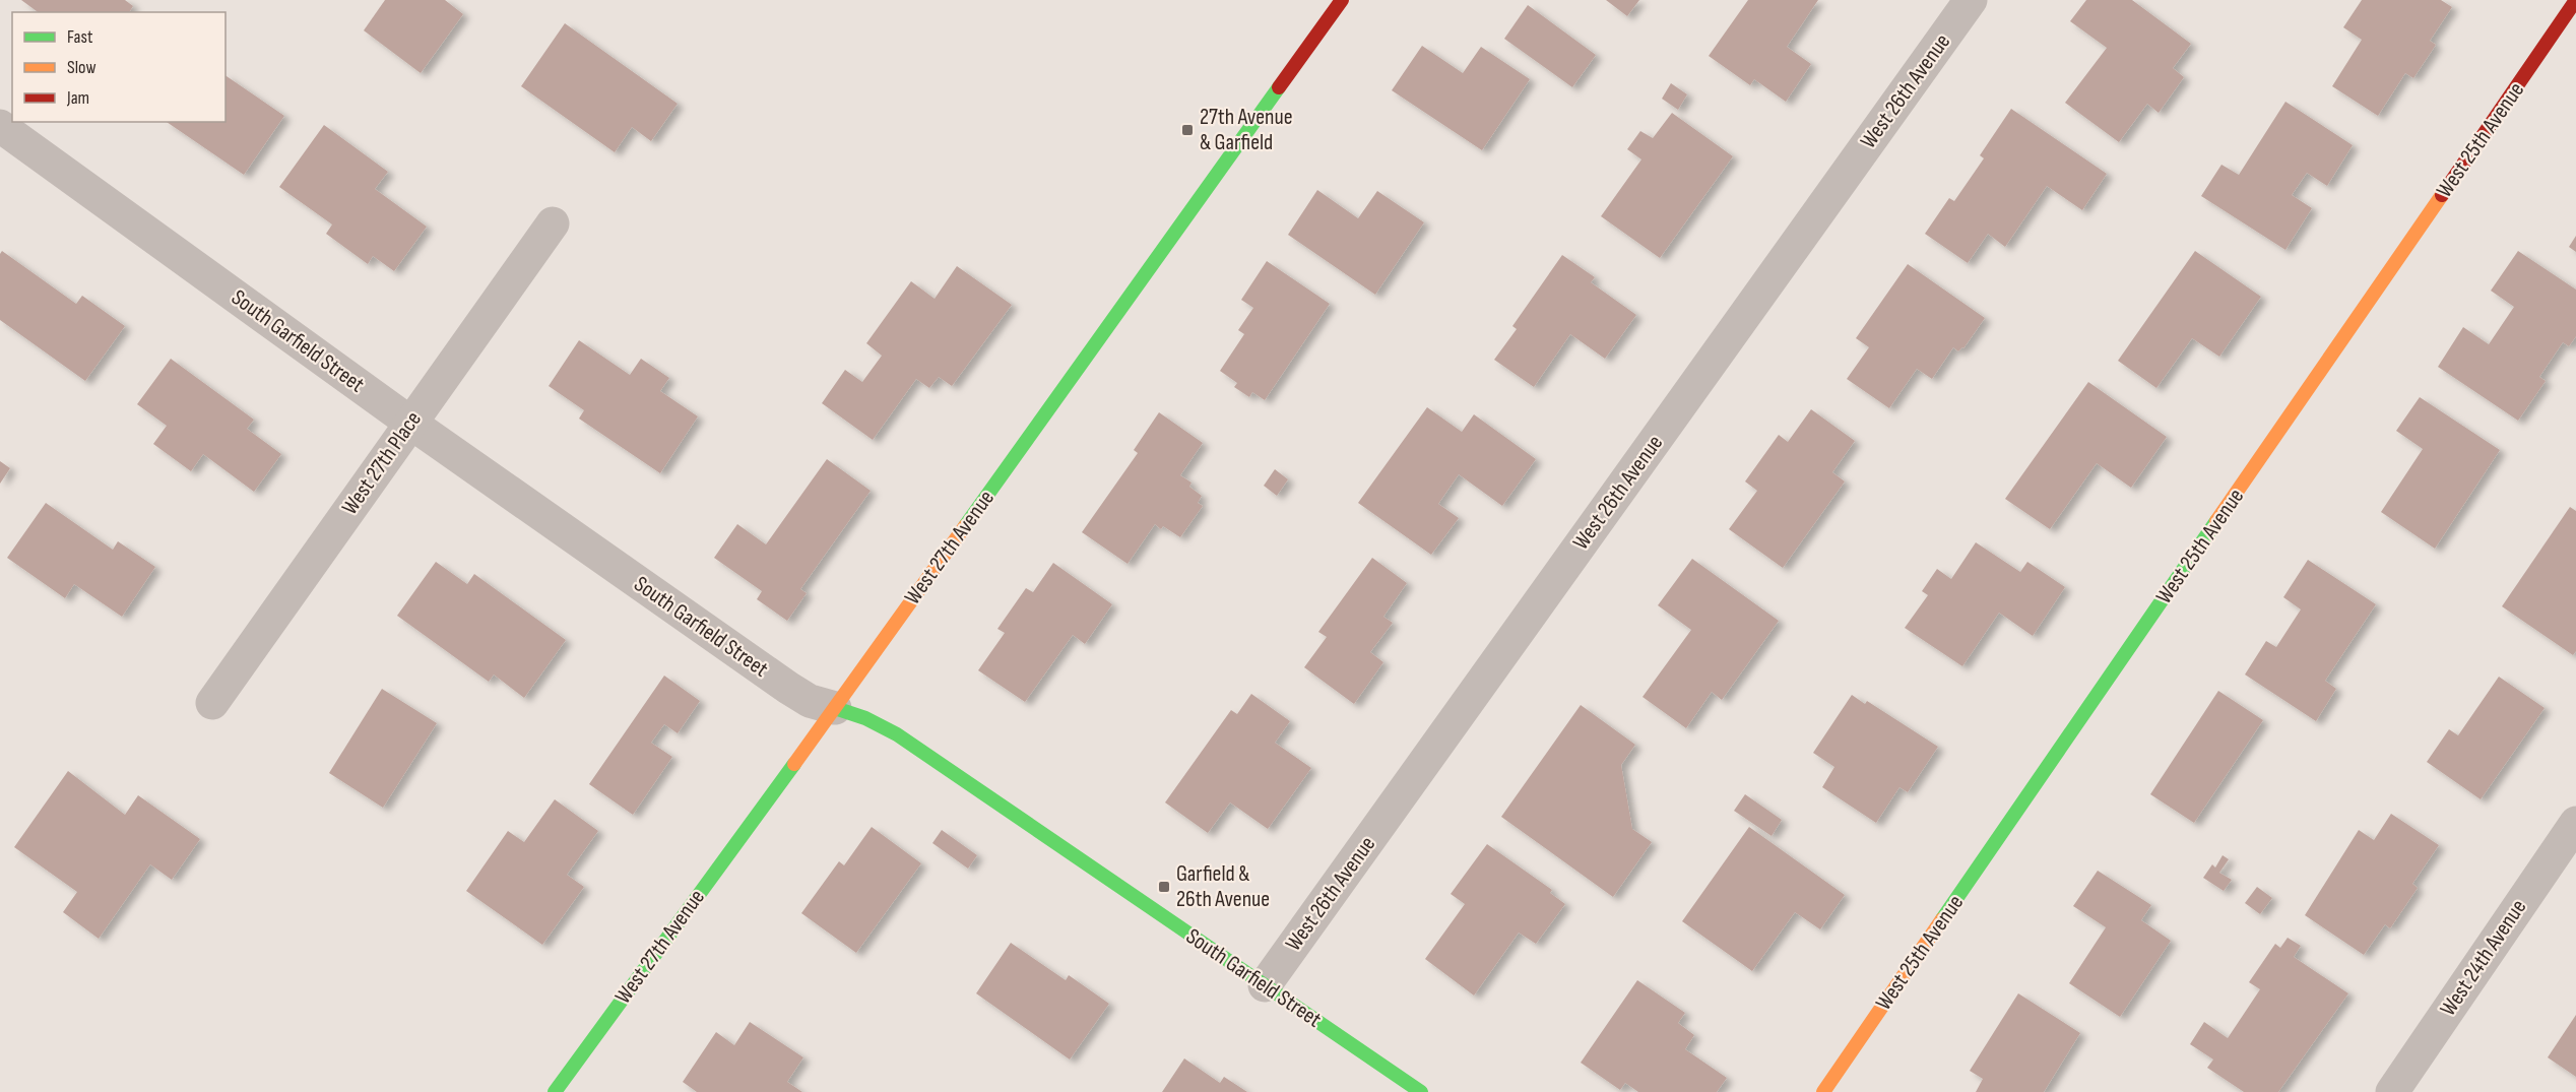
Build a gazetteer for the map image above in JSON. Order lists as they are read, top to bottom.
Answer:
{
  "streets": {
    "street": [
      "West 26th Avenue",
      "West 25th Avenue",
      "South Garfield Street",
      "West 27th Place",
      "West 27th Avenue",
      "West 24th Avenue"
    ]
  },
  "crossings": [
    ["West 26th Avenue", "South Garfield Street"],
    ["South Garfield Street", "West 27th Place"],
    ["South Garfield Street", "West 27th Avenue"]
  ],
  "places": {
    "transit": ["27th Avenue & Garfield", "Garfield & 26th Avenue"]
  },
  "legend": ["Fast", "Slow", "Jam"]
}
